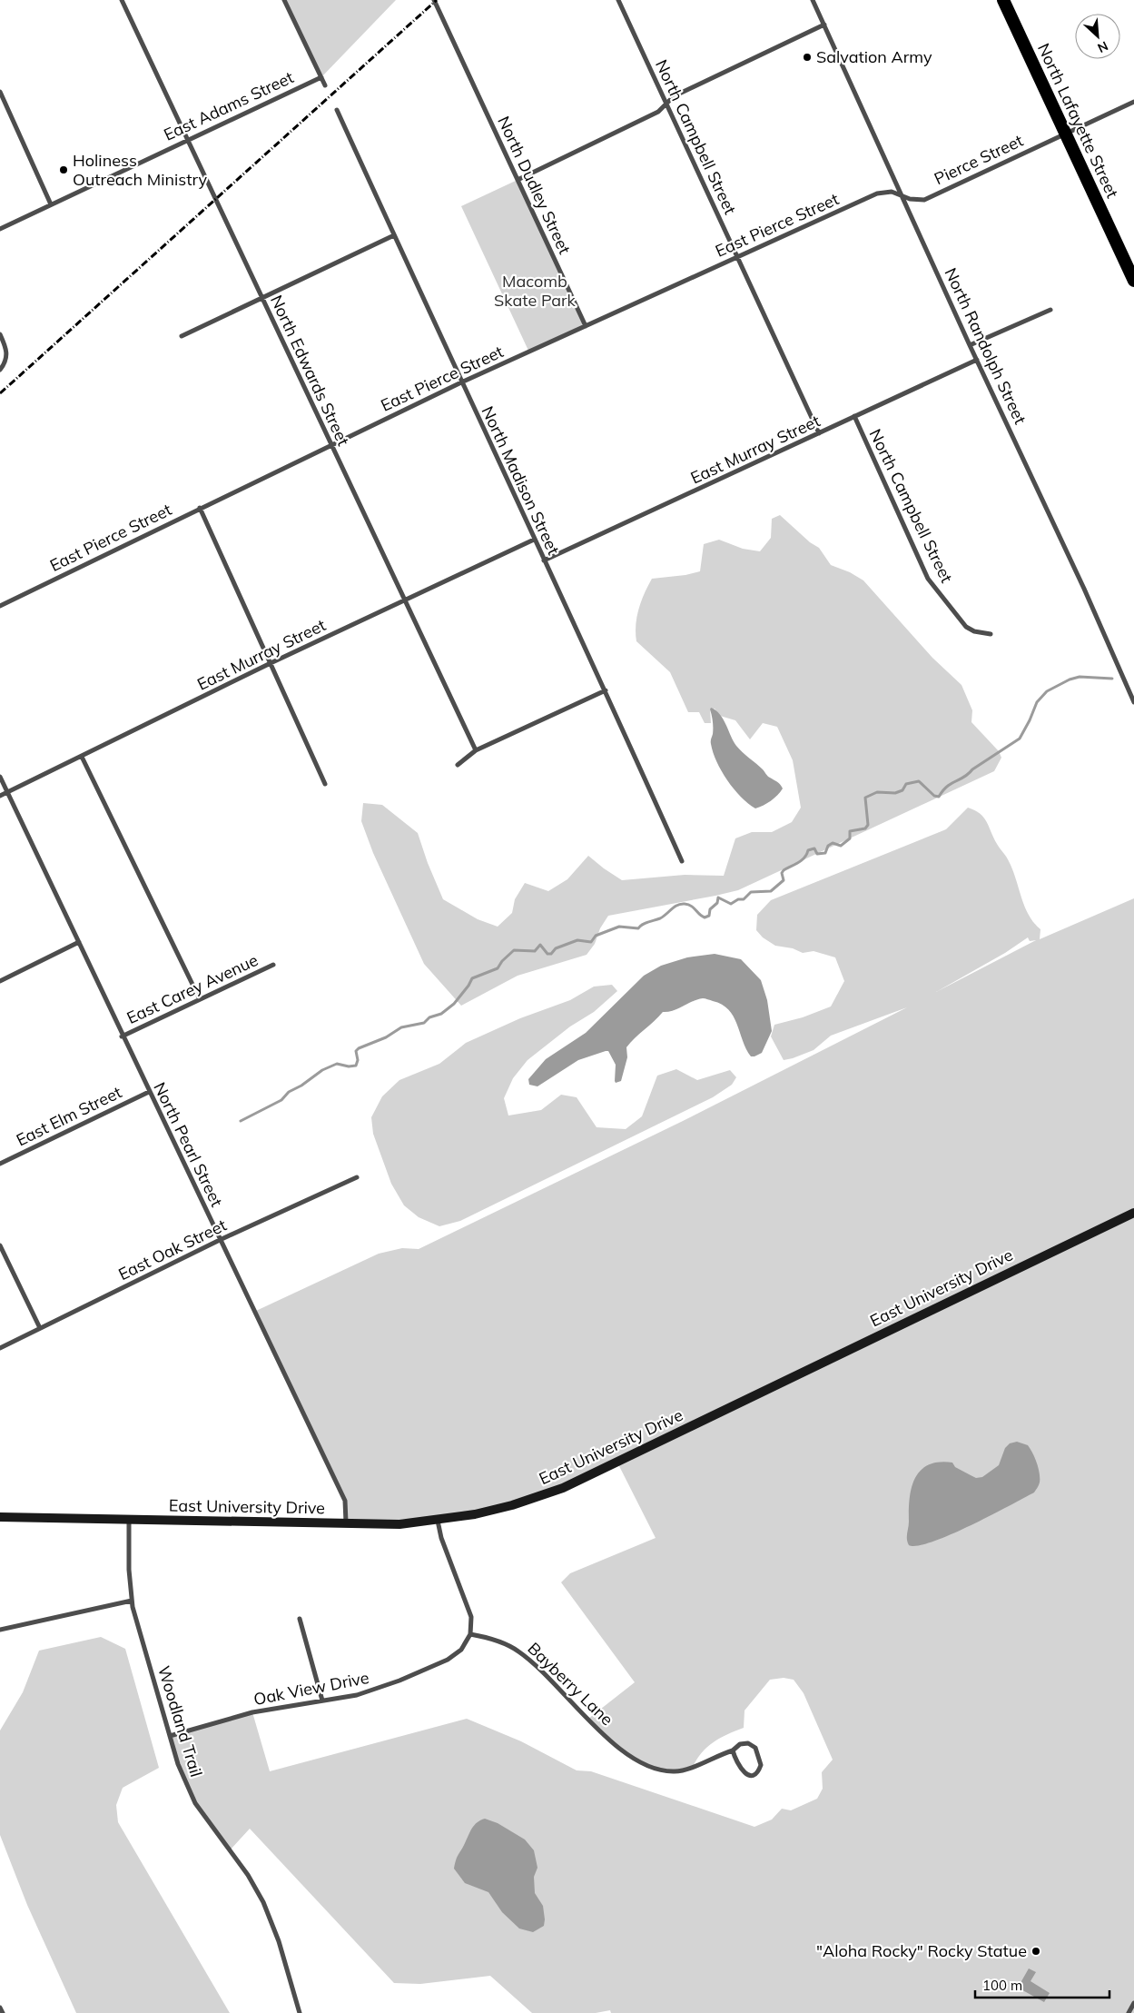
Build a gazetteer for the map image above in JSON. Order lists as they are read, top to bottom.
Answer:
{
  "streets": {
    "highway": ["North Lafayette Street"],
    "main road": ["East University Drive"],
    "street": [
      "East Adams Street",
      "North Campbell Street",
      "Pierce Street",
      "North Dudley Street",
      "East Pierce Street",
      "North Randolph Street",
      "North Edwards Street",
      "East Murray Street",
      "North Madison Street",
      "East Carey Avenue",
      "East Elm Street",
      "North Pearl Street",
      "East Oak Street",
      "Bayberry Lane",
      "Oak View Drive",
      "Woodland Trail"
    ]
  },
  "crossings": [
    ["East Adams Street", "North Edwards Street"],
    ["North Lafayette Street", "Pierce Street"],
    ["North Campbell Street", "East Pierce Street"],
    ["North Campbell Street", "East Murray Street"],
    ["Pierce Street", "East Pierce Street"],
    ["Pierce Street", "North Randolph Street"],
    ["North Dudley Street", "East Pierce Street"],
    ["East Pierce Street", "North Randolph Street"],
    ["East Pierce Street", "North Edwards Street"],
    ["East Pierce Street", "North Madison Street"],
    ["North Randolph Street", "East Murray Street"],
    ["North Edwards Street", "East Murray Street"],
    ["East Murray Street", "North Madison Street"],
    ["East Murray Street", "North Pearl Street"],
    ["East Carey Avenue", "North Pearl Street"],
    ["East Elm Street", "North Pearl Street"],
    ["North Pearl Street", "East Oak Street"],
    ["North Pearl Street", "East University Drive"],
    ["East University Drive", "Woodland Trail"],
    ["Bayberry Lane", "Oak View Drive"],
    ["Oak View Drive", "Woodland Trail"]
  ],
  "parks": ["Macomb Skate Park"],
  "places": ["Salvation Army", "Holiness Outreach Ministry", "\"Aloha Rocky\" Rocky Statue"],
  "scale_bar": "100 m",
  "north": "bottom right"
}
